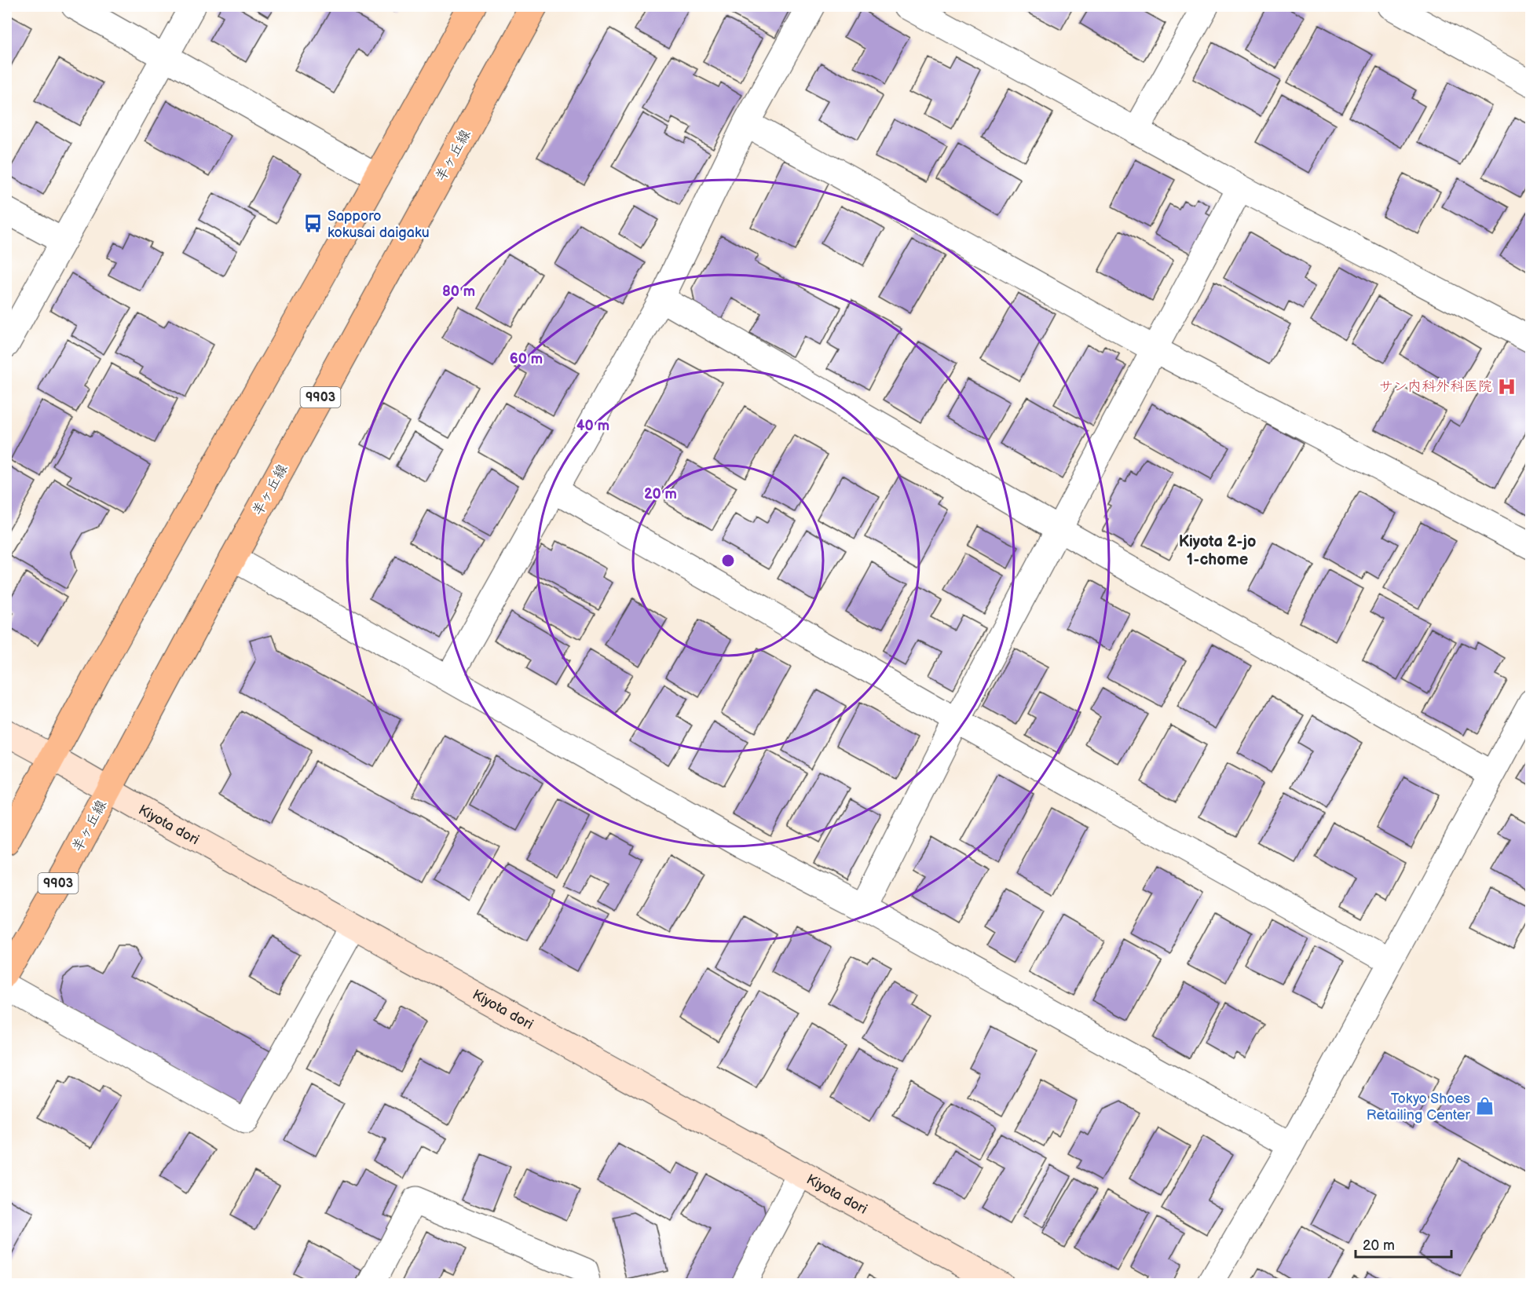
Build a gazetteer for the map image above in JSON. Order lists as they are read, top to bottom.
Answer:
{
  "streets": {
    "main road": ["羊ヶ丘線", "9903"],
    "street": ["Kiyota dori"]
  },
  "crossings": [
    ["羊ヶ丘線", "Kiyota dori"]
  ],
  "districts": ["Kiyota 2-jo 1-chome"],
  "places": {
    "bus stop": ["Sapporo kokusai daigaku"],
    "hospital": ["サン内科外科医院"],
    "shop": ["Tokyo Shoes Retailing Center"]
  },
  "scale_bar": "20 m",
  "rings": [
    "80 m",
    "60 m",
    "40 m",
    "20 m"
  ]
}
